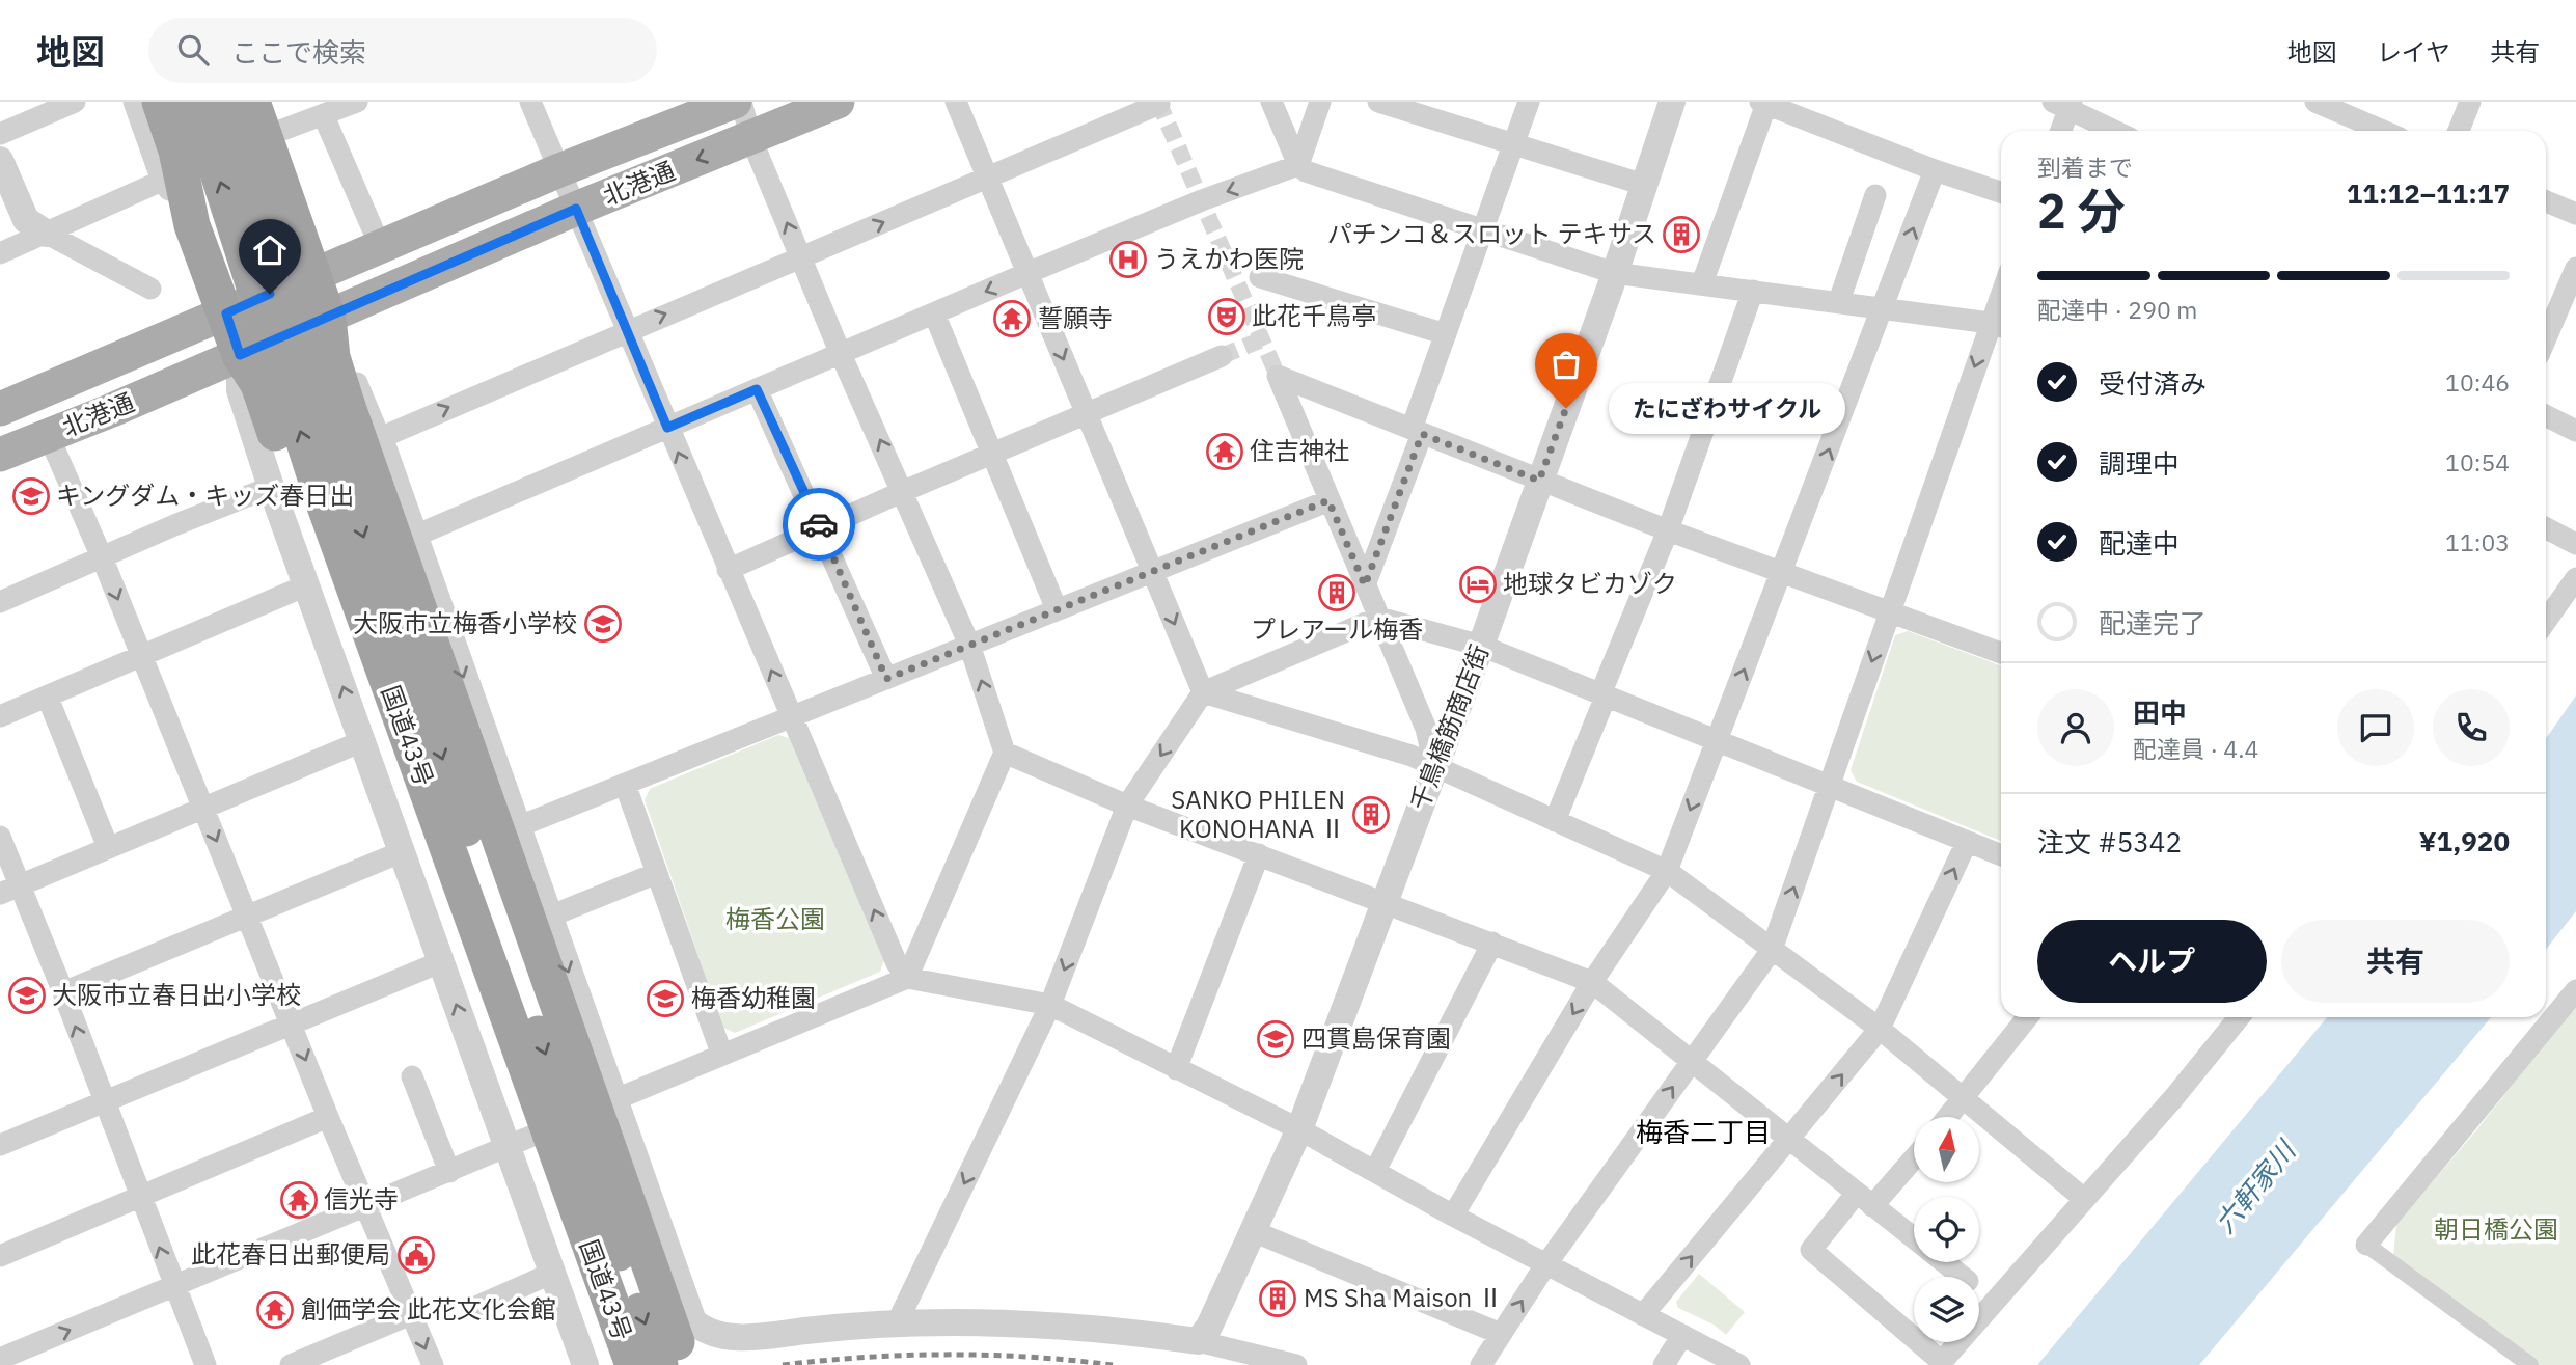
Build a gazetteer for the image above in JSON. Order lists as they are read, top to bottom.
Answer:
{
  "streets": {
    "highway": ["国道43号"],
    "main road": ["北港通"],
    "street": ["千鳥橋筋商店街"]
  },
  "districts": ["梅香二丁目"],
  "water": ["六軒家川"],
  "parks": ["梅香公園", "朝日橋公園"],
  "places": {
    "building": [
      "パチンコ＆スロット テキサス",
      "プレアール梅香",
      "SANKO PHILEN KONOHANA Ⅱ",
      "MS Sha Maison Ⅱ"
    ],
    "hospital": ["うえかわ医院"],
    "theatre": ["此花千鳥亭"],
    "temple": [
      "誓願寺",
      "住吉神社",
      "信光寺",
      "創価学会 此花文化会館"
    ],
    "other": ["たにざわサイクル"],
    "school or university": [
      "キングダム・キッズ春日出",
      "大阪市立梅香小学校",
      "大阪市立春日出小学校",
      "梅香幼稚園",
      "四貫島保育園"
    ],
    "hotel": ["地球タビカゾク"],
    "public building": ["此花春日出郵便局"]
  },
  "north": "top",
  "page": {
    "header": "地図",
    "search": "ここで検索",
    "nav": ["地図", "レイヤ", "共有"],
    "heading": ["2 分", "到着まで", "11:12–11:17"],
    "panel": [
      "田中",
      "配達員 · 4.4",
      "注文 #5342",
      "¥1,920"
    ],
    "bar": "配達中 · 290 m",
    "list": [
      ["受付済み", "10:46"],
      ["調理中", "10:54"],
      ["配達中", "11:03"],
      "配達完了"
    ],
    "bubble": "たにざわサイクル",
    "buttons": ["ヘルプ", "共有"]
  }
}
